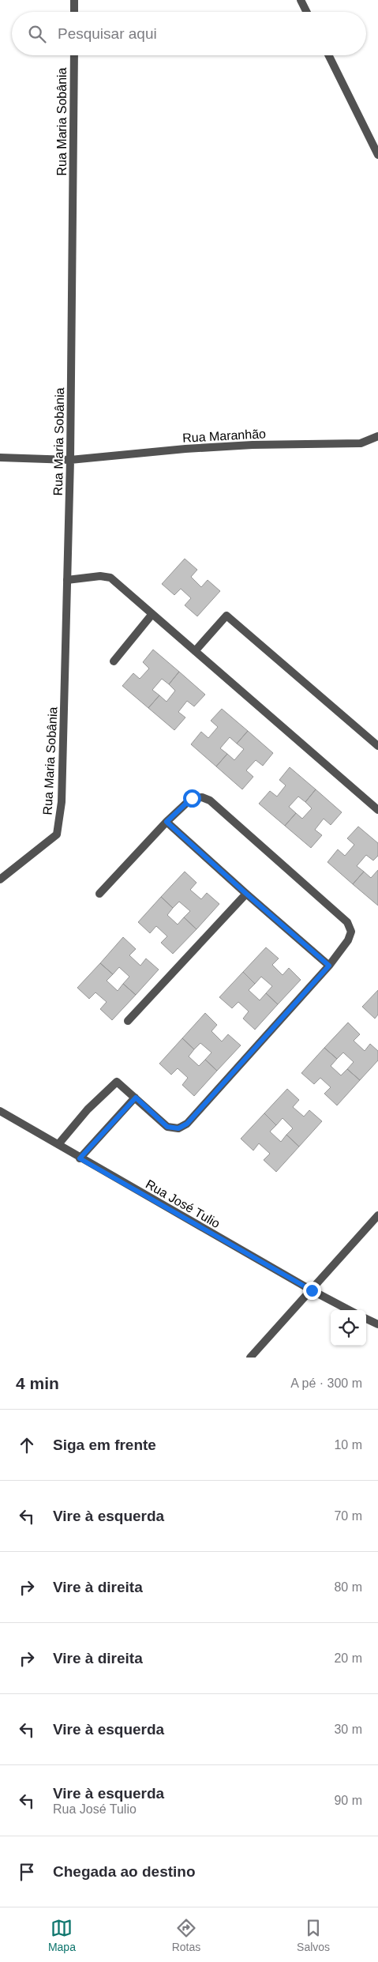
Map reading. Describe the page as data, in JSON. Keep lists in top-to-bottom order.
{
  "streets": {
    "street": ["Rua Maria Sobânia", "Rua Maranhão", "Rua José Tulio"]
  },
  "crossings": [
    ["Rua Maria Sobânia", "Rua Maranhão"]
  ],
  "page": {
    "search": "Pesquisar aqui",
    "heading": ["4 min", "A pé · 300 m"],
    "list": [
      ["Siga em frente", "10 m"],
      ["Vire à esquerda", "70 m"],
      ["Vire à direita", "80 m"],
      ["Vire à direita", "20 m"],
      ["Vire à esquerda", "30 m"],
      ["Vire à esquerda", "Rua José Tulio", "90 m"],
      "Chegada ao destino"
    ],
    "nav": ["Mapa", "Rotas", "Salvos"]
  }
}
